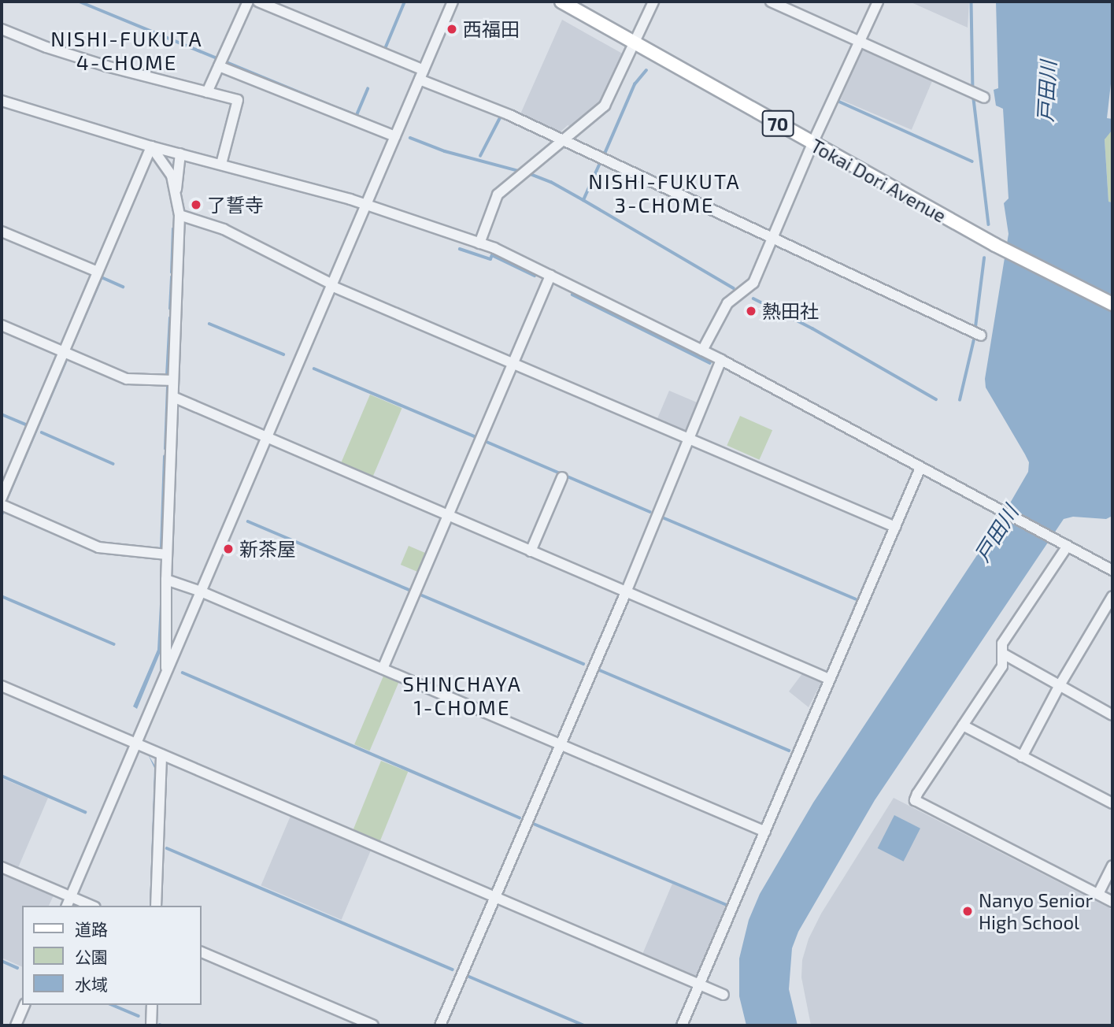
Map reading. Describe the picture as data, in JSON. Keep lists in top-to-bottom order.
{
  "streets": {
    "main road": ["70", "Tokai Dori Avenue"]
  },
  "districts": ["NISHI-FUKUTA 4-CHOME", "NISHI-FUKUTA 3-CHOME", "SHINCHAYA 1-CHOME"],
  "water": ["戸田川"],
  "places": [
    "西福田",
    "了誓寺",
    "熱田社",
    "新茶屋",
    "Nanyo Senior High School"
  ],
  "legend": ["道路", "公園", "水域"]
}
